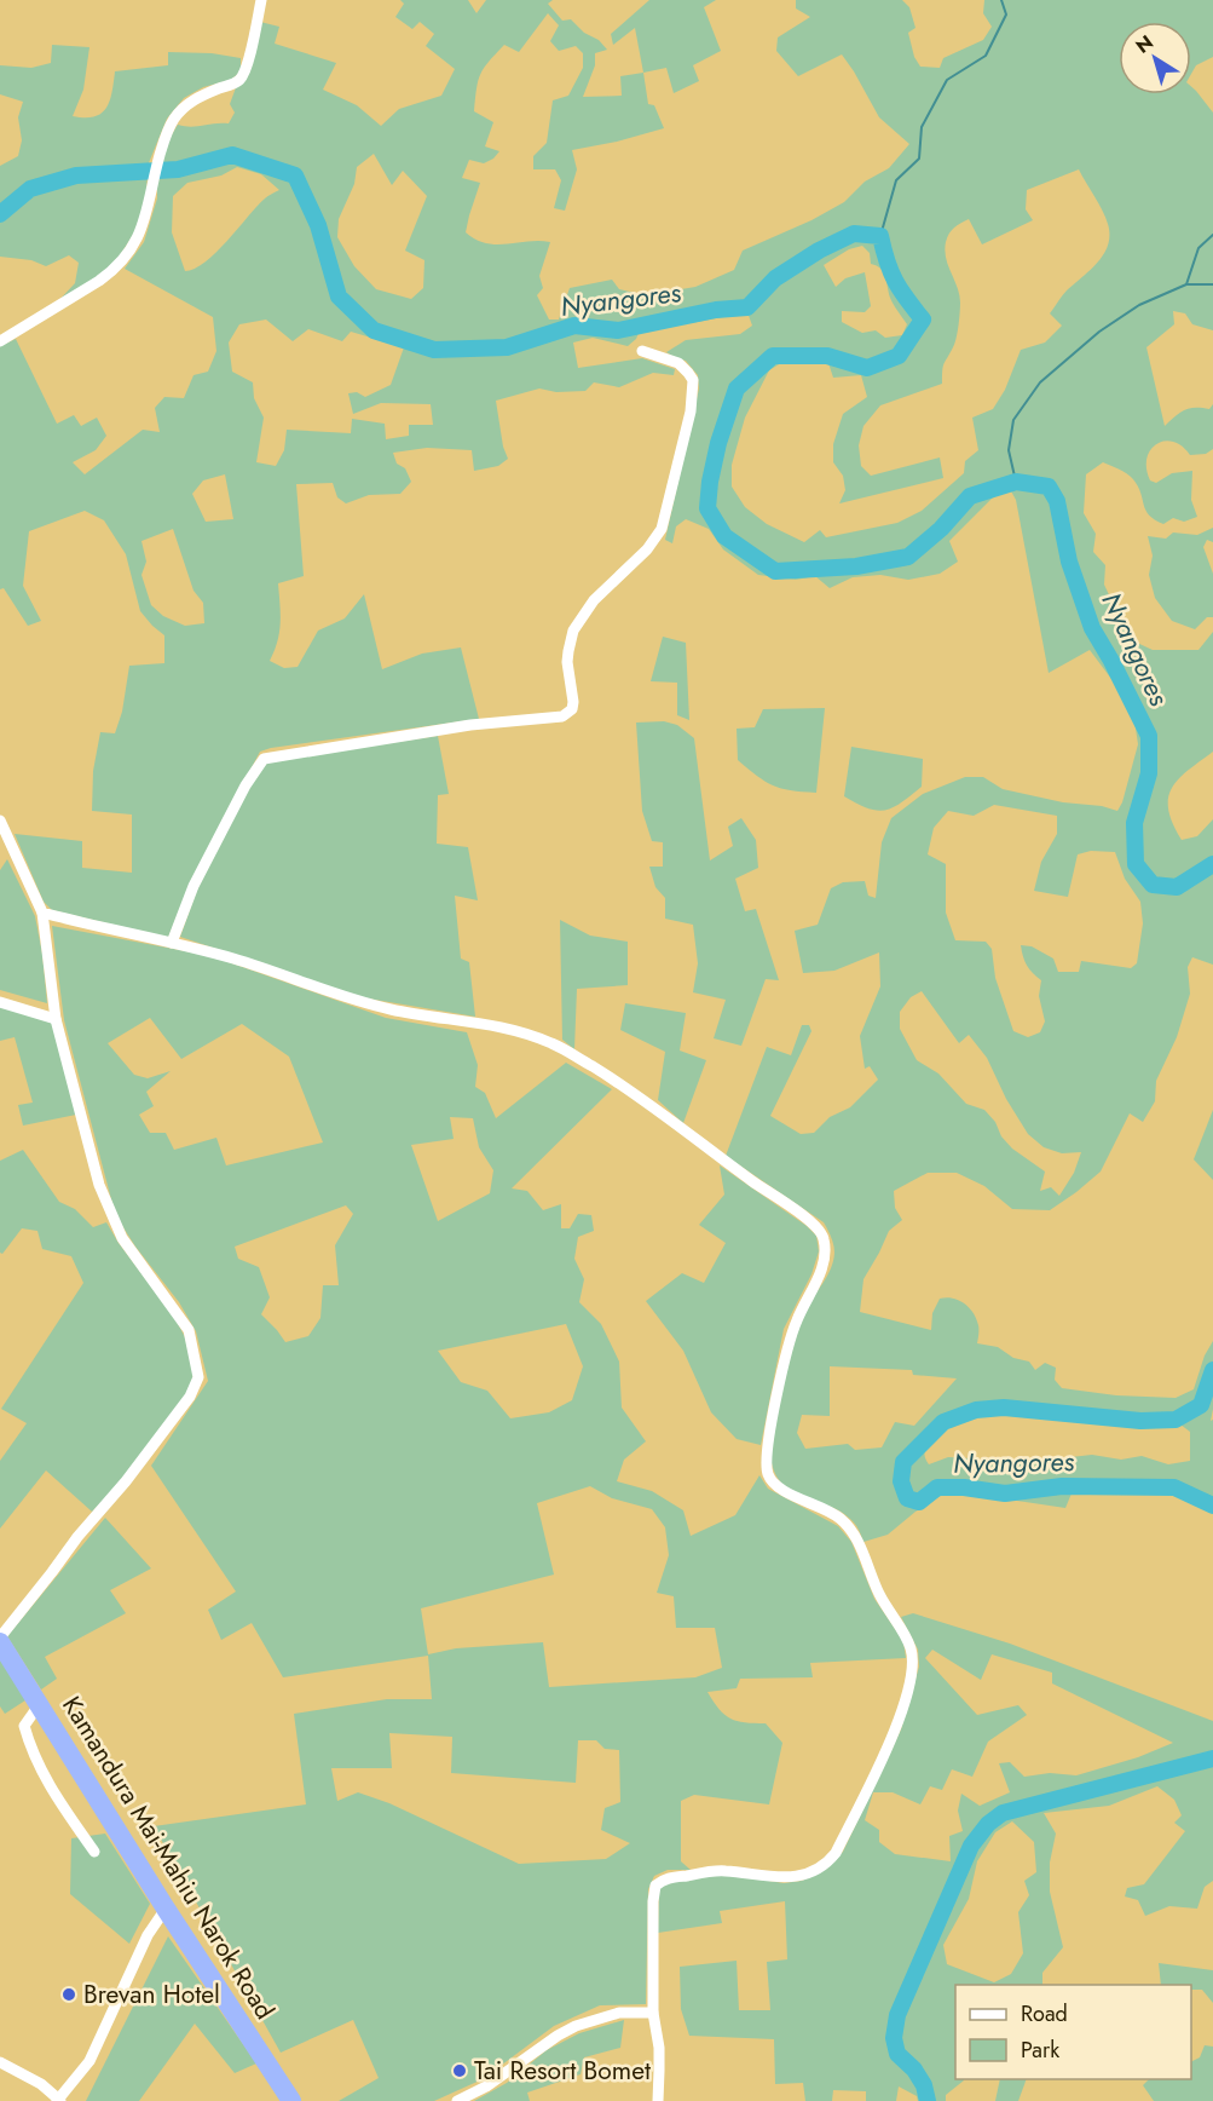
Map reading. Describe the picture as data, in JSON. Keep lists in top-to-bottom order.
{
  "streets": {
    "highway": ["Kamandura Mai-Mahiu Narok Road"]
  },
  "water": ["Nyangores"],
  "places": ["Brevan Hotel", "Tai Resort Bomet"],
  "legend": ["Road", "Park"],
  "north": "top left"
}
